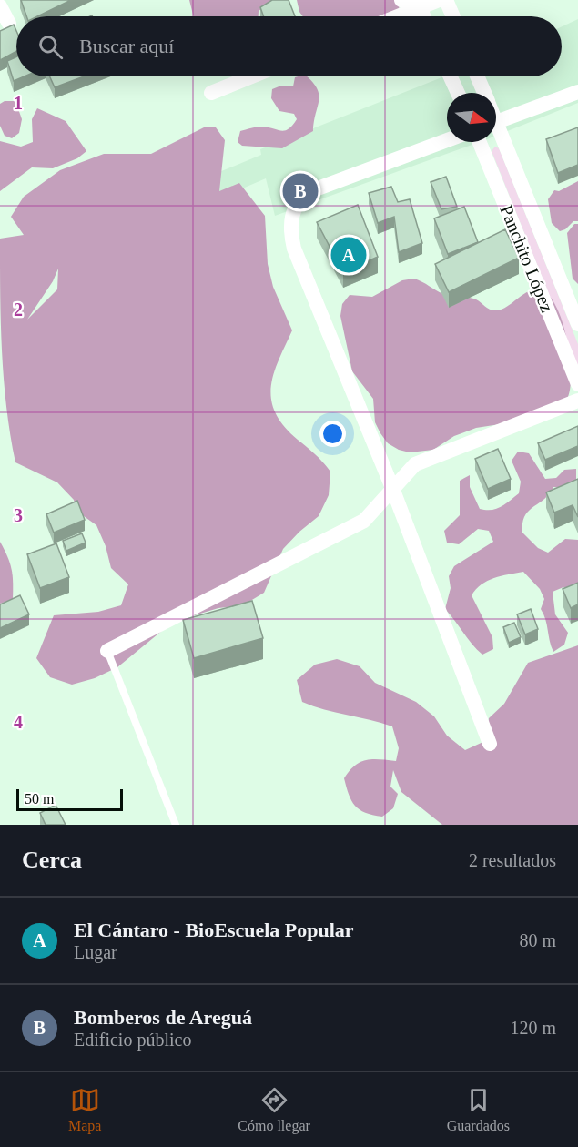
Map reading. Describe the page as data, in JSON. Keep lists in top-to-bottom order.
{
  "streets": {
    "street": ["Panchito López"]
  },
  "scale_bar": "50 m",
  "north": "right",
  "page": {
    "search": "Buscar aquí",
    "pins": ["B", "A"],
    "scale": "50 m",
    "heading": ["Cerca", "2 resultados"],
    "list": [
      {
        "mark": "A",
        "name": "El Cántaro - BioEscuela Popular",
        "note": "Lugar",
        "value": "80 m"
      },
      {
        "mark": "B",
        "name": "Bomberos de Areguá",
        "note": "Edificio público",
        "value": "120 m"
      }
    ],
    "nav": ["Mapa", "Cómo llegar", "Guardados"]
  },
  "grid": {
    "rows": [
      "1",
      "2",
      "3",
      "4"
    ]
  }
}
